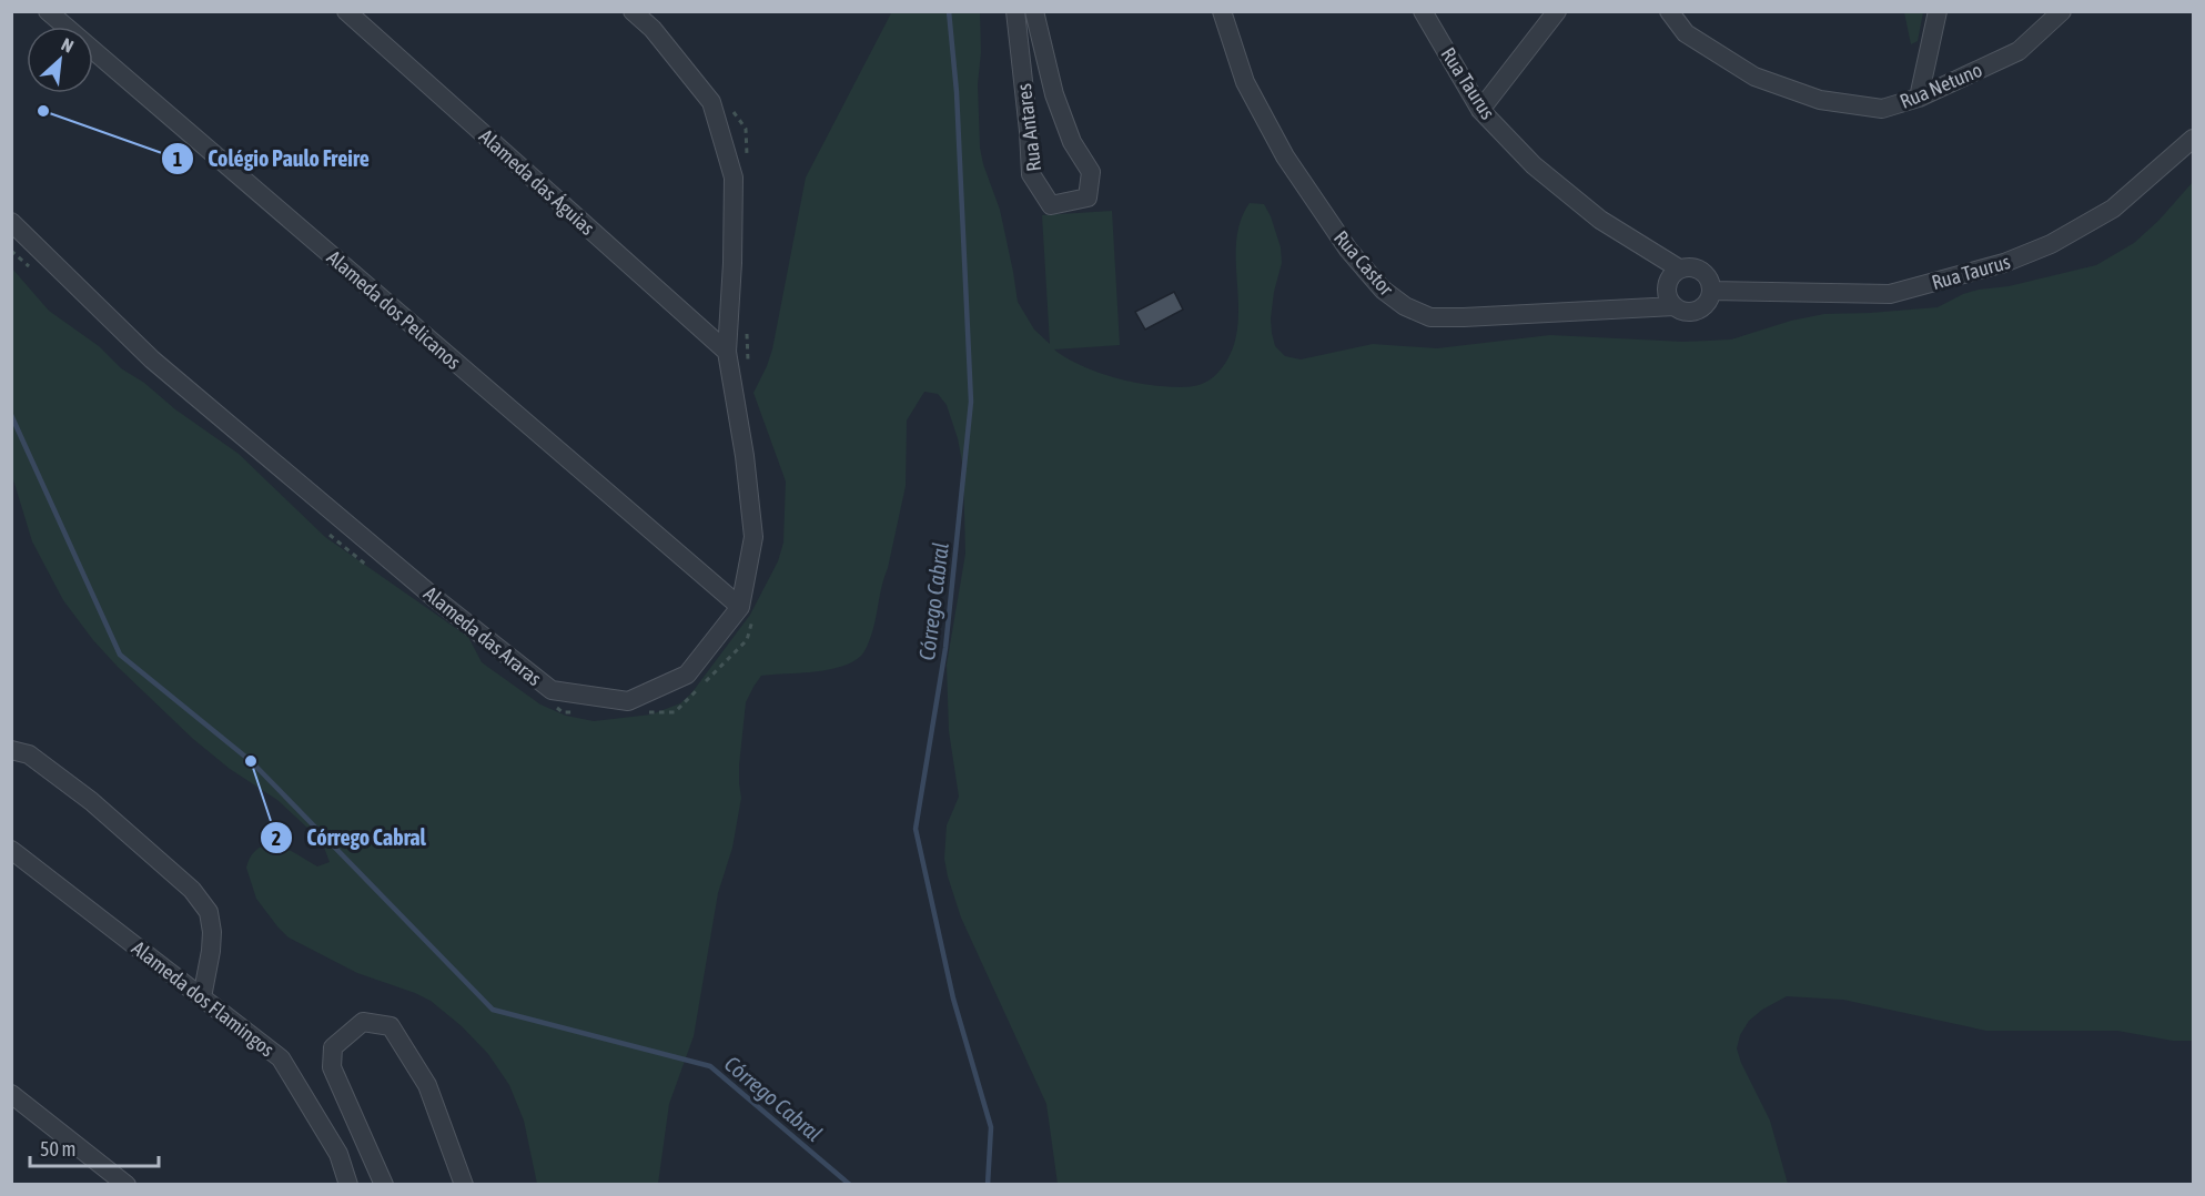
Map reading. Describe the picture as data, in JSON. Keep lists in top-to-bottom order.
{
  "streets": {
    "street": [
      "Rua Taurus",
      "Rua Netuno",
      "Rua Antares",
      "Alameda das Águias",
      "Rua Castor",
      "Alameda dos Pelicanos",
      "Alameda das Araras",
      "Alameda dos Flamingos"
    ]
  },
  "crossings": [
    ["Rua Taurus", "Rua Castor"],
    ["Alameda das Águias", "Alameda das Araras"],
    ["Alameda dos Pelicanos", "Alameda das Araras"]
  ],
  "water": ["Córrego Cabral"],
  "places": ["Colégio Paulo Freire", "Córrego Cabral"],
  "scale_bar": "50 m",
  "north": "top right"
}
